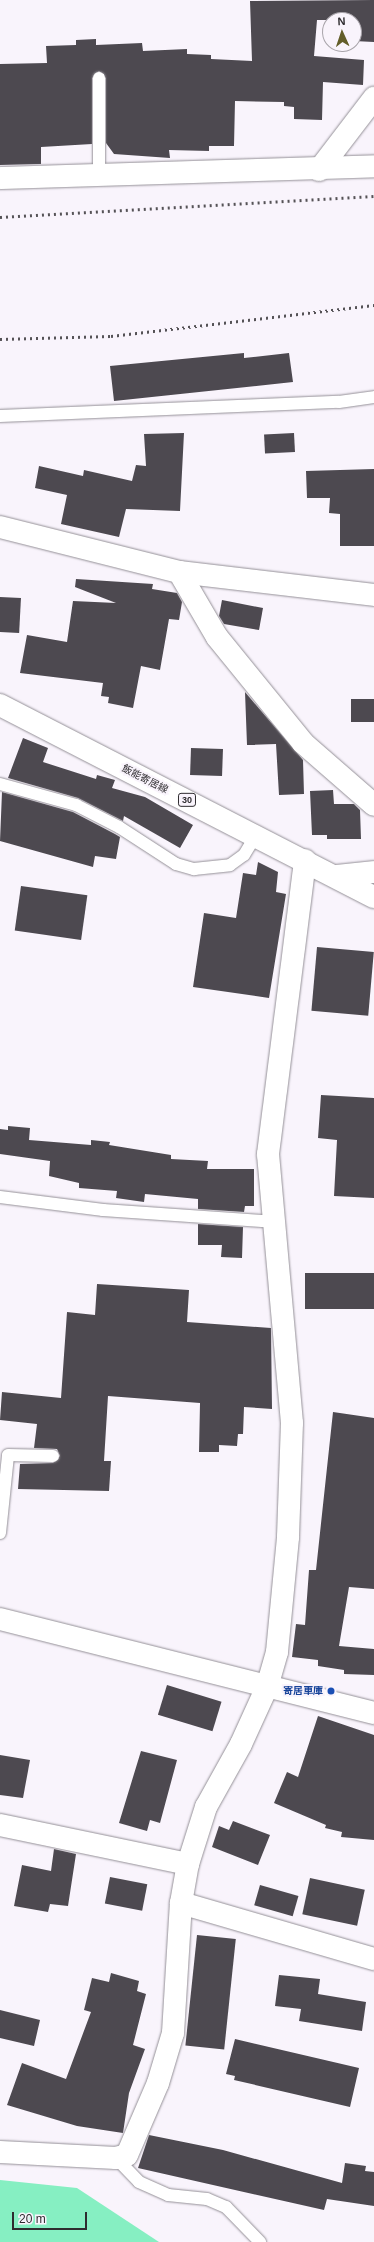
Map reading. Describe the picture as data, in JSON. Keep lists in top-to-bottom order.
{
  "streets": {
    "street": ["飯能寄居線", "30"]
  },
  "places": ["寄居車庫"],
  "scale_bar": "20 m",
  "north": "top"
}
